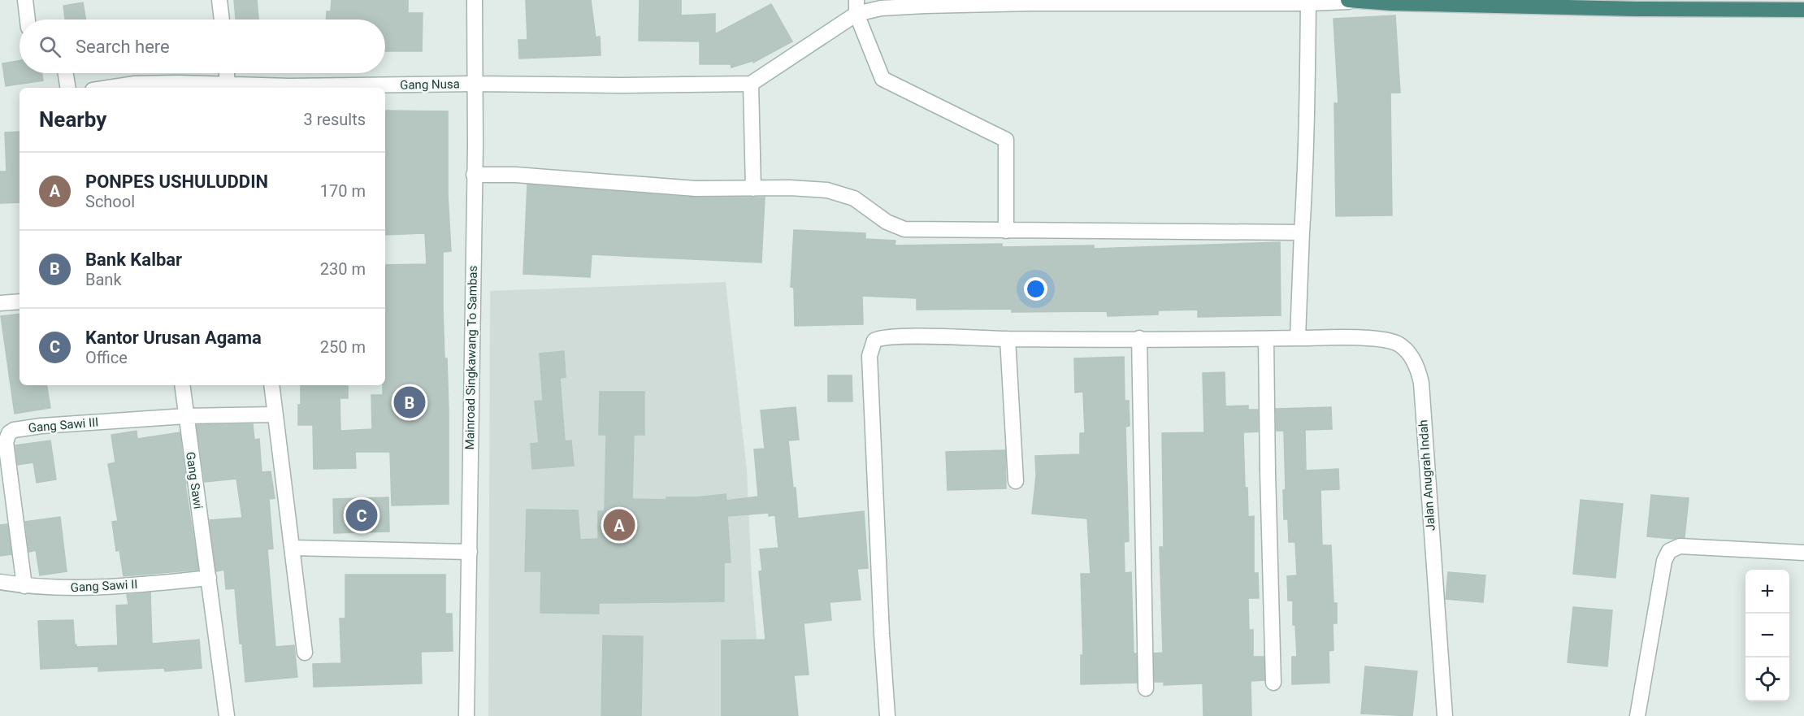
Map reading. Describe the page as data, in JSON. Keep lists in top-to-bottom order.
{
  "streets": {
    "street": [
      "Gang Nusa",
      "Mainroad Singkawang To Sambas",
      "Gang Sawi III",
      "Jalan Anugrah Indah",
      "Gang Sawi",
      "Gang Sawi II"
    ]
  },
  "crossings": [
    ["Gang Nusa", "Mainroad Singkawang To Sambas"],
    ["Gang Sawi III", "Gang Sawi"],
    ["Gang Sawi III", "Gang Sawi II"],
    ["Gang Sawi", "Gang Sawi II"]
  ],
  "page": {
    "search": "Search here",
    "heading": ["Nearby", "3 results"],
    "list": [
      {
        "mark": "A",
        "name": "PONPES USHULUDDIN",
        "note": "School",
        "value": "170 m"
      },
      {
        "mark": "B",
        "name": "Bank Kalbar",
        "note": "Bank",
        "value": "230 m"
      },
      {
        "mark": "C",
        "name": "Kantor Urusan Agama",
        "note": "Office",
        "value": "250 m"
      }
    ],
    "pins": ["B", "C", "A"],
    "map_buttons": ["+", "−"]
  }
}
